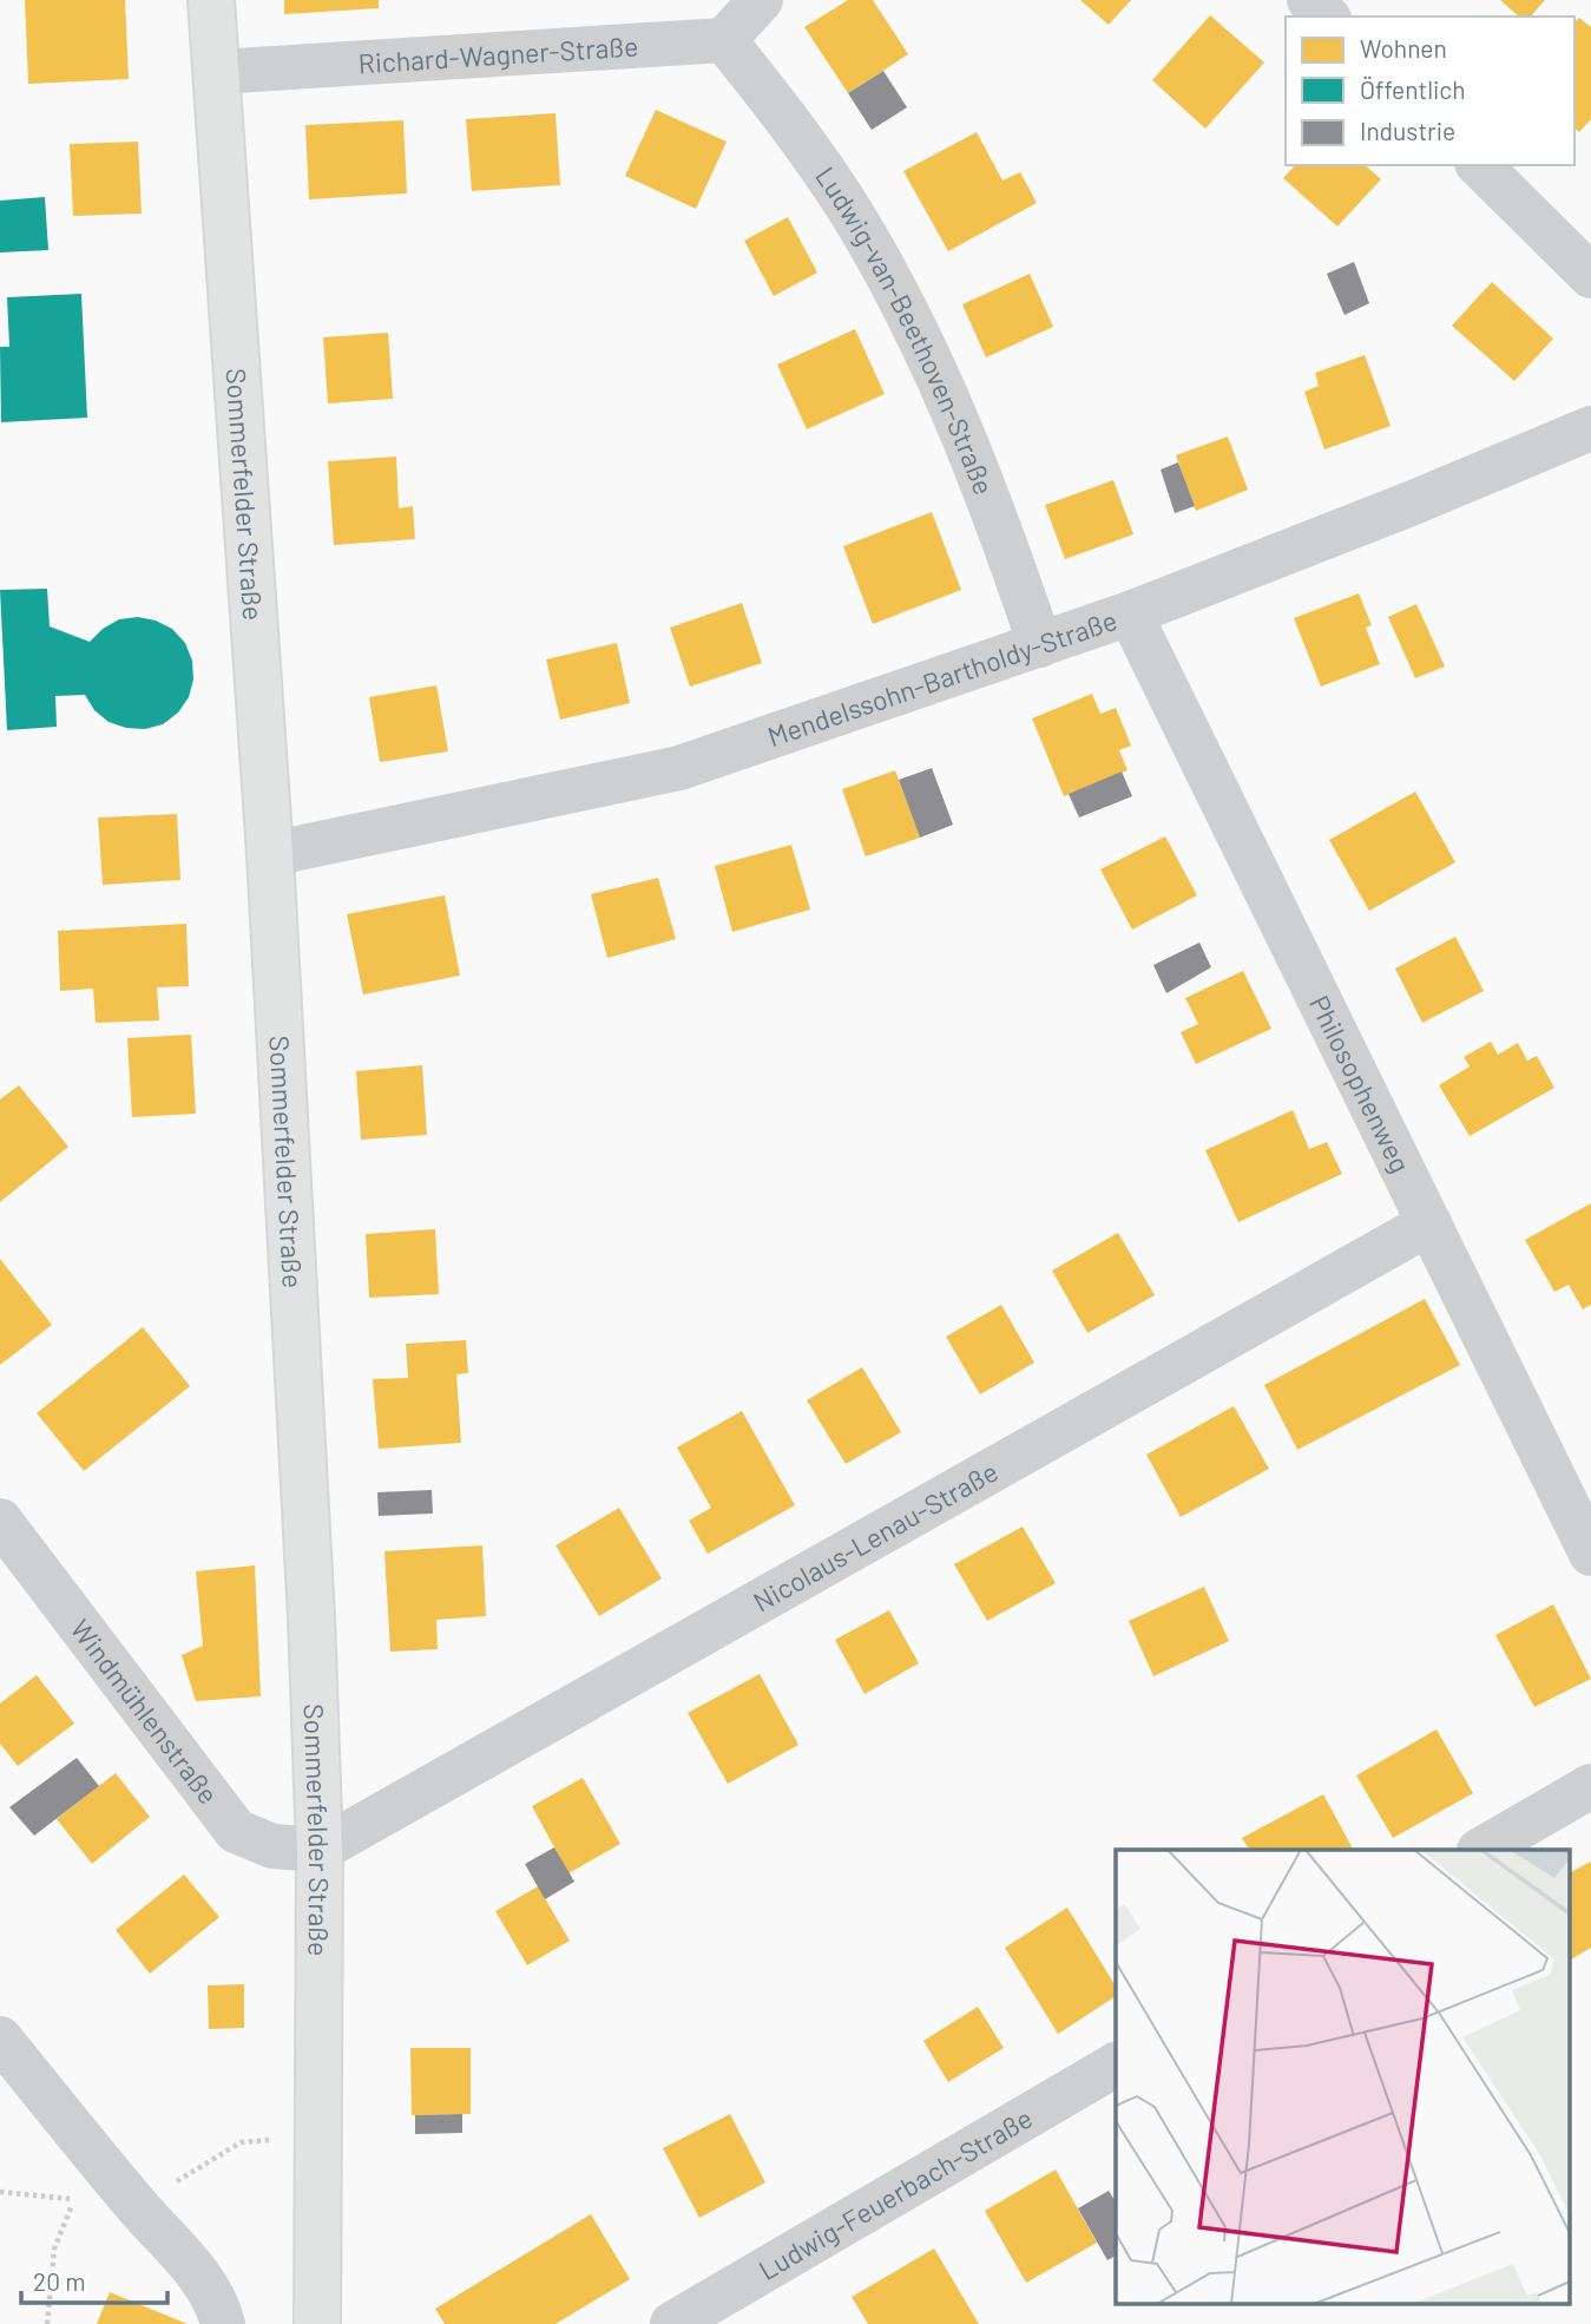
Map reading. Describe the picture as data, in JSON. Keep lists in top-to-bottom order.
{
  "streets": {
    "main road": ["Sommerfelder Straße"],
    "street": [
      "Richard-Wagner-Straße",
      "Ludwig-van-Beethoven-Straße",
      "Mendelssohn-Bartholdy-Straße",
      "Philosophenweg",
      "Nicolaus-Lenau-Straße",
      "Windmühlenstraße",
      "Ludwig-Feuerbach-Straße"
    ]
  },
  "crossings": [
    ["Richard-Wagner-Straße", "Ludwig-van-Beethoven-Straße"],
    ["Richard-Wagner-Straße", "Sommerfelder Straße"],
    ["Ludwig-van-Beethoven-Straße", "Mendelssohn-Bartholdy-Straße"],
    ["Sommerfelder Straße", "Mendelssohn-Bartholdy-Straße"],
    ["Sommerfelder Straße", "Nicolaus-Lenau-Straße"],
    ["Sommerfelder Straße", "Windmühlenstraße"],
    ["Mendelssohn-Bartholdy-Straße", "Philosophenweg"],
    ["Philosophenweg", "Nicolaus-Lenau-Straße"],
    ["Nicolaus-Lenau-Straße", "Windmühlenstraße"]
  ],
  "legend": ["Wohnen", "Öffentlich", "Industrie"],
  "scale_bar": "20 m"
}
